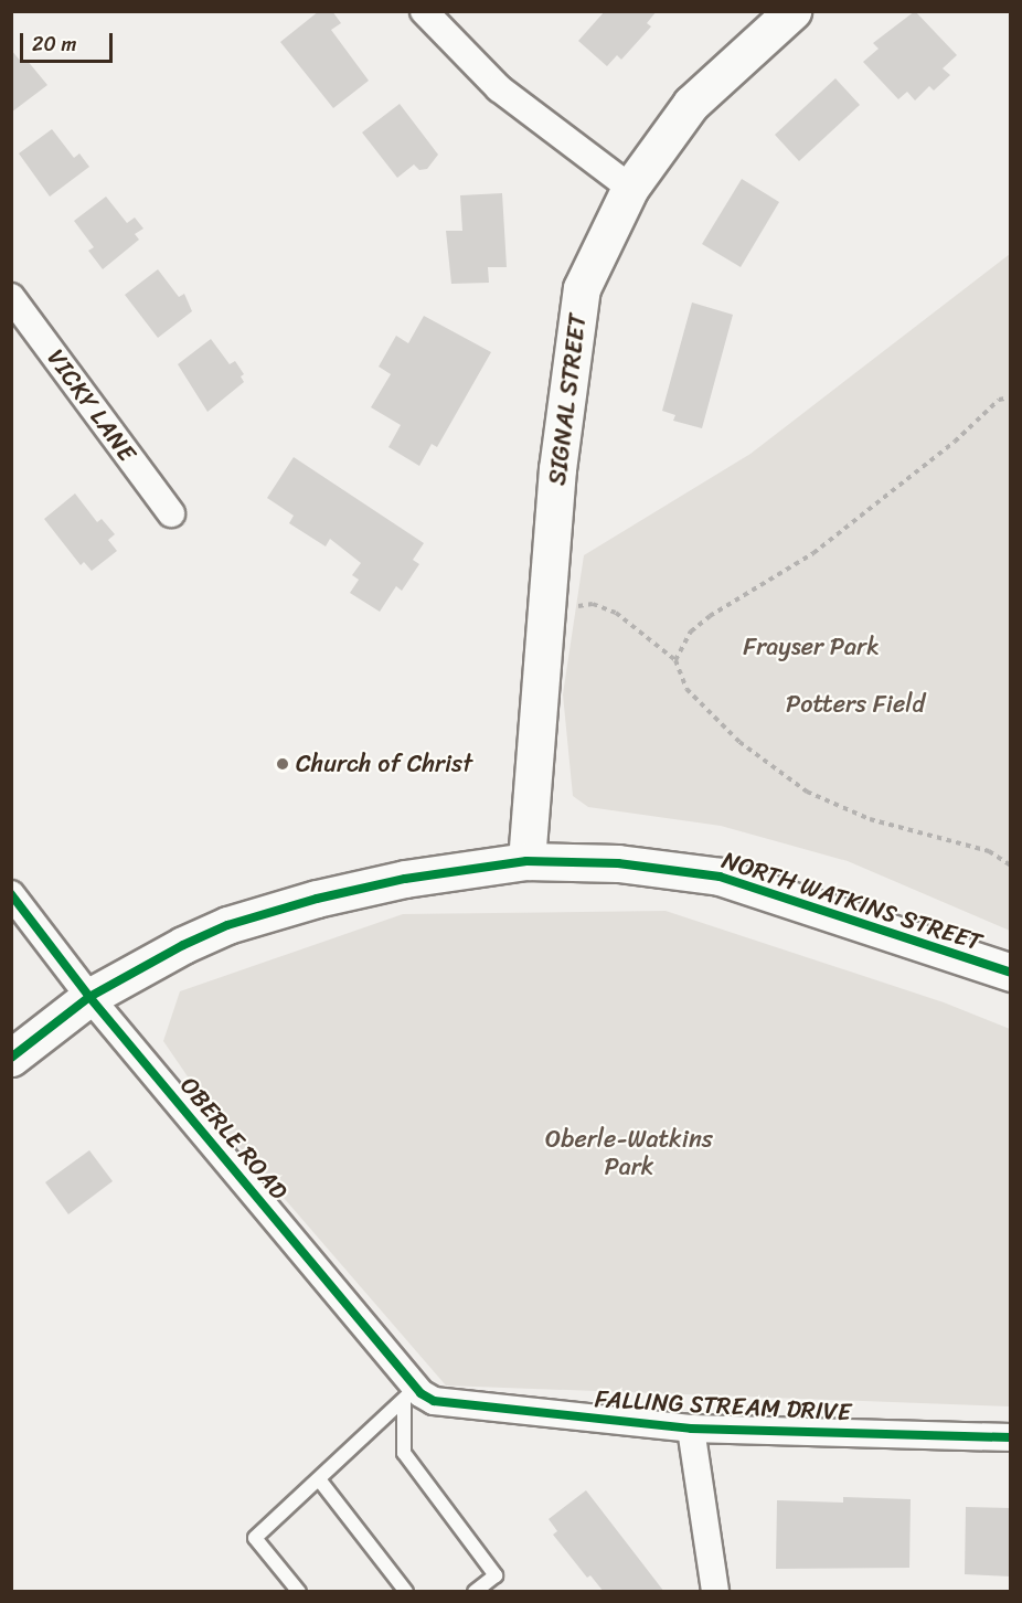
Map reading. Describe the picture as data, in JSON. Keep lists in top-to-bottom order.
{
  "streets": {
    "main road": ["SIGNAL STREET", "NORTH WATKINS STREET"],
    "street": ["VICKY LANE", "OBERLE ROAD", "FALLING STREAM DRIVE"]
  },
  "crossings": [
    ["SIGNAL STREET", "NORTH WATKINS STREET"],
    ["NORTH WATKINS STREET", "OBERLE ROAD"],
    ["OBERLE ROAD", "FALLING STREAM DRIVE"]
  ],
  "parks": ["Frayser Park", "Potters Field", "Oberle-Watkins Park"],
  "places": ["Church of Christ"],
  "scale_bar": "20 m"
}
